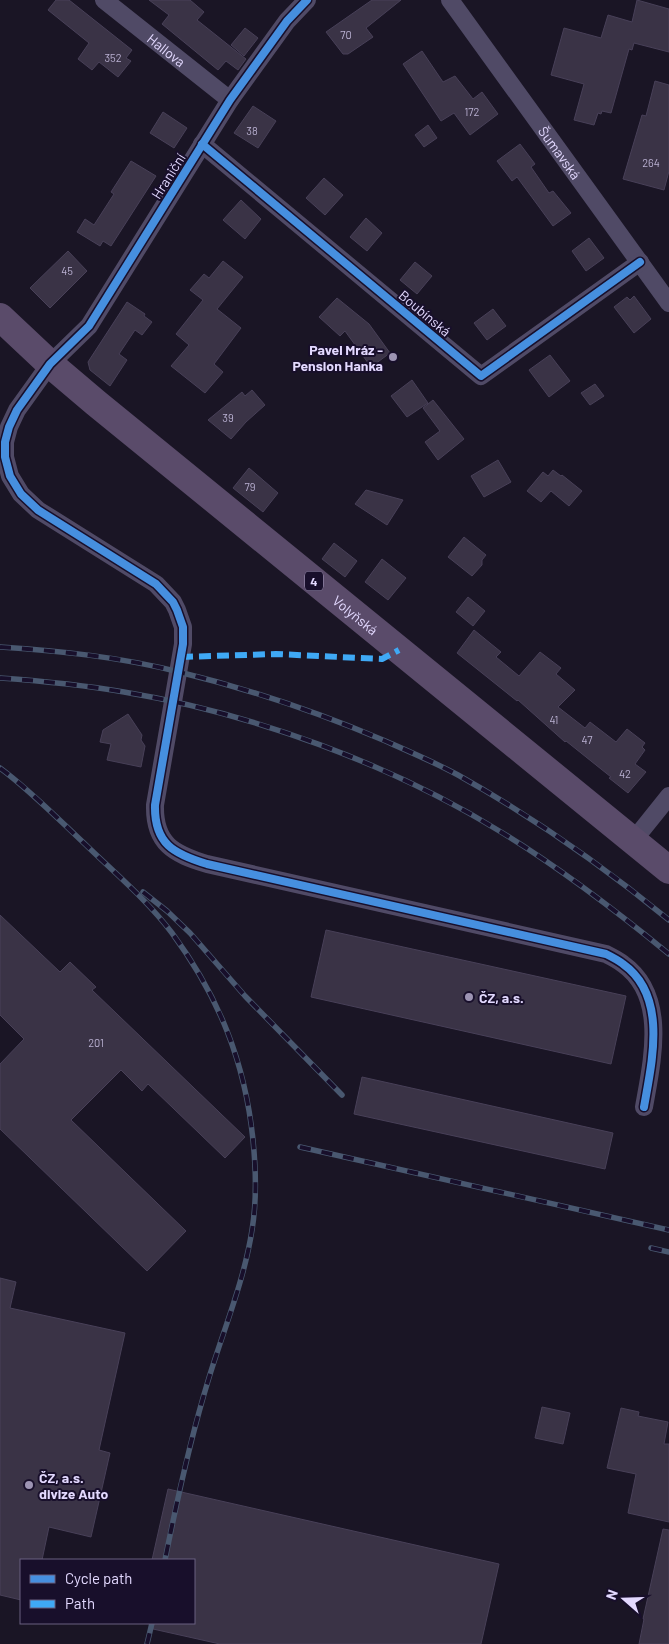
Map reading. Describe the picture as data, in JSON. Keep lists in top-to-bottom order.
{
  "streets": {
    "main road": ["4", "Volyňská"],
    "street": [
      "Hallova",
      "Šumavská",
      "Hraniční",
      "Boubínská"
    ]
  },
  "crossings": [
    ["Hallova", "Hraniční"],
    ["Šumavská", "Boubínská"],
    ["Hraniční", "Boubínská"],
    ["Hraniční", "Volyňská"]
  ],
  "places": ["Pavel Mráz - Pension Hanka", "ČZ, a.s.", "ČZ, a.s. divize Auto"],
  "house_numbers": [
    "70",
    "352",
    "172",
    "38",
    "264",
    "45",
    "39",
    "79",
    "41",
    "47",
    "42",
    "201"
  ],
  "legend": ["Cycle path", "Path"],
  "north": "left"
}
